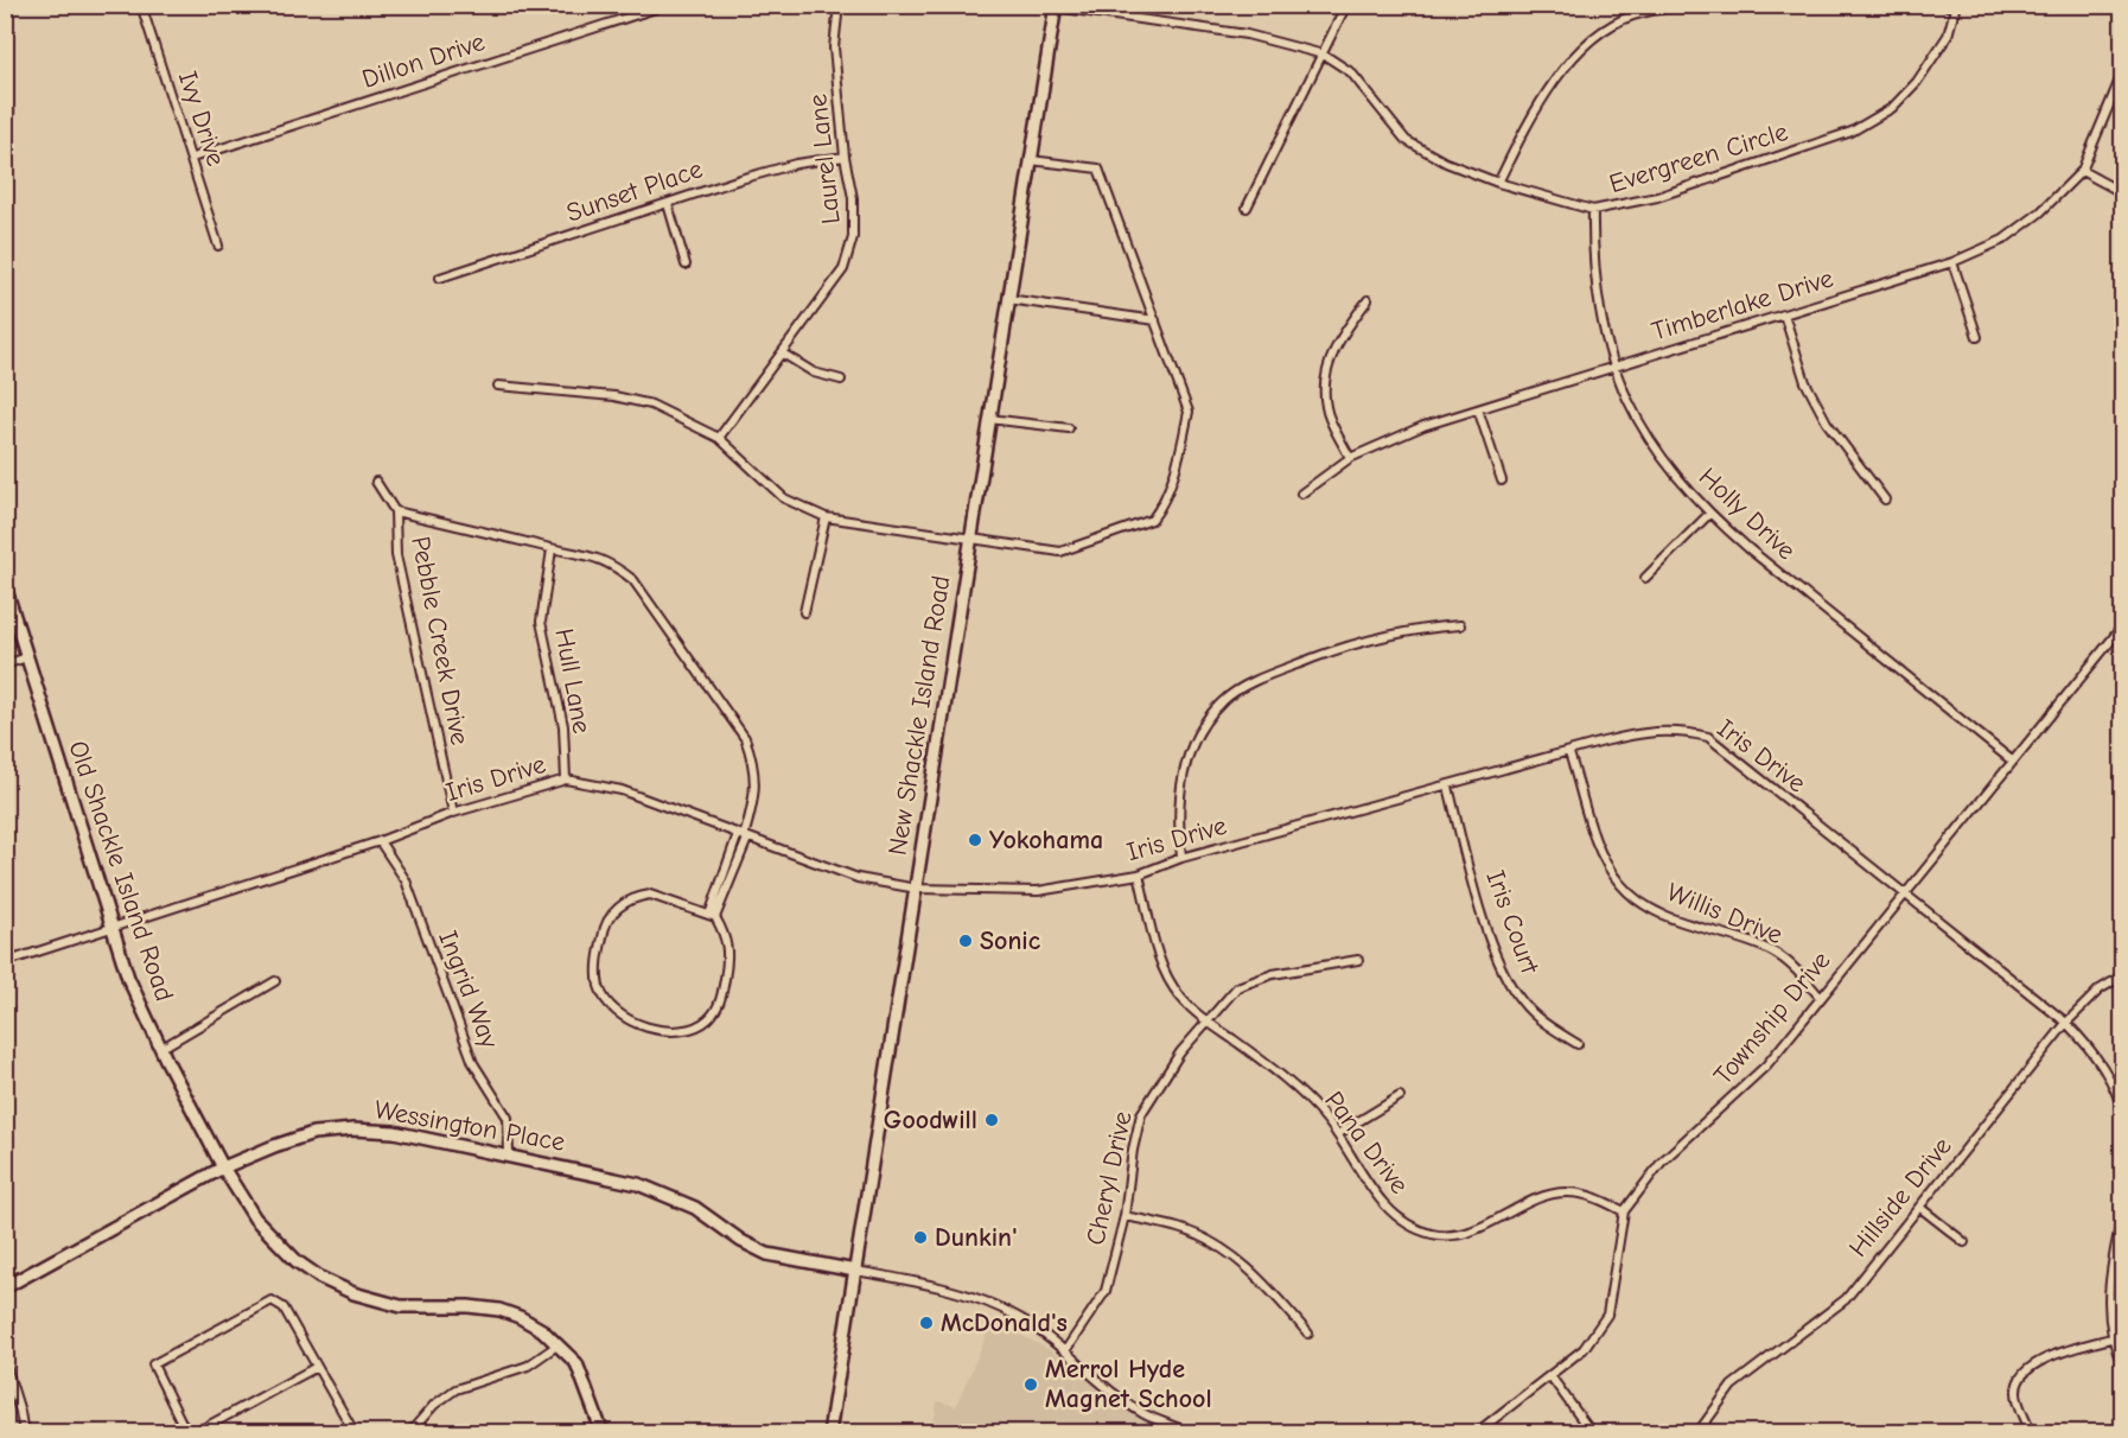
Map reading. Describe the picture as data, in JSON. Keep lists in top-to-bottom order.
{
  "streets": {
    "street": [
      "Dillon Drive",
      "Ivy Drive",
      "Evergreen Circle",
      "Laurel Lane",
      "Sunset Place",
      "Timberlake Drive",
      "Holly Drive",
      "Pebble Creek Drive",
      "Hull Lane",
      "New Shackle Island Road",
      "Iris Drive",
      "Old Shackle Island Road",
      "Willis Drive",
      "Iris Court",
      "Ingrid Way",
      "Township Drive",
      "Wessington Place",
      "Pana Drive",
      "Cheryl Drive",
      "Hillside Drive"
    ]
  },
  "crossings": [
    ["Dillon Drive", "Ivy Drive"],
    ["Evergreen Circle", "Holly Drive"],
    ["Evergreen Circle", "New Shackle Island Road"],
    ["Laurel Lane", "Sunset Place"],
    ["Timberlake Drive", "Holly Drive"],
    ["Holly Drive", "Township Drive"],
    ["Pebble Creek Drive", "Iris Drive"],
    ["Hull Lane", "Iris Drive"],
    ["New Shackle Island Road", "Iris Drive"],
    ["New Shackle Island Road", "Wessington Place"],
    ["Iris Drive", "Old Shackle Island Road"],
    ["Iris Drive", "Willis Drive"],
    ["Iris Drive", "Iris Court"],
    ["Iris Drive", "Ingrid Way"],
    ["Iris Drive", "Township Drive"],
    ["Iris Drive", "Pana Drive"],
    ["Iris Drive", "Hillside Drive"],
    ["Old Shackle Island Road", "Wessington Place"],
    ["Willis Drive", "Township Drive"],
    ["Ingrid Way", "Wessington Place"],
    ["Township Drive", "Pana Drive"],
    ["Pana Drive", "Cheryl Drive"]
  ],
  "places": [
    "Yokohama",
    "Sonic",
    "Goodwill",
    "Dunkin'",
    "McDonald's",
    "Merrol Hyde Magnet School"
  ]
}
